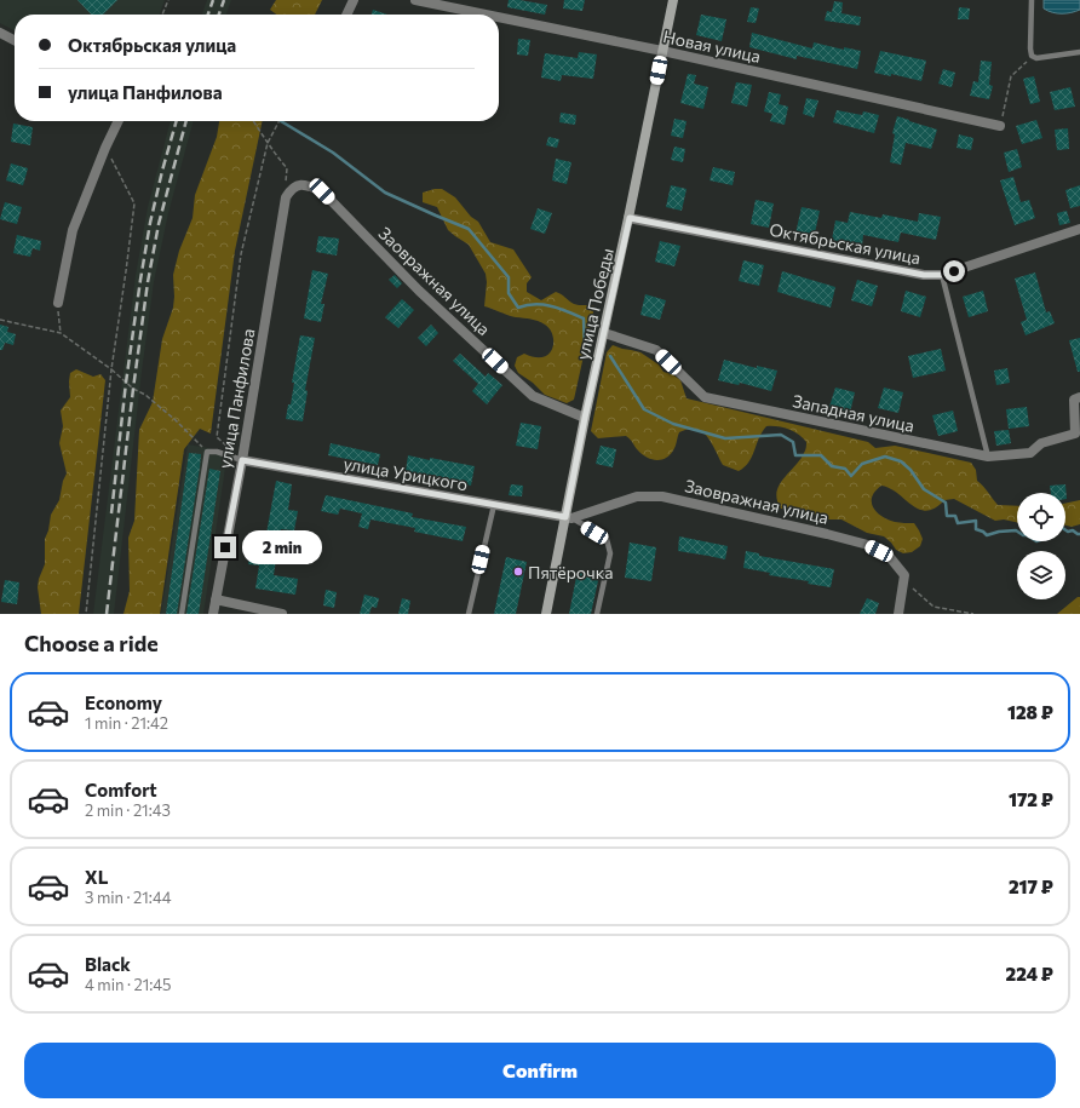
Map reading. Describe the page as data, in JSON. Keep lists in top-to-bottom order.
{
  "streets": {
    "street": [
      "Новая улица",
      "Октябрьская улица",
      "Заовражная улица",
      "улица Победы",
      "улица Панфилова",
      "Западная улица",
      "улица Урицкого"
    ]
  },
  "crossings": [
    ["Новая улица", "улица Победы"],
    ["Октябрьская улица", "улица Победы"],
    ["Заовражная улица", "улица Победы"],
    ["Заовражная улица", "улица Панфилова"],
    ["Заовражная улица", "улица Урицкого"],
    ["улица Победы", "Западная улица"],
    ["улица Победы", "улица Урицкого"],
    ["улица Панфилова", "улица Урицкого"]
  ],
  "places": ["Пятёрочка"],
  "page": {
    "banner": ["Октябрьская улица", "улица Панфилова"],
    "bubble": "2 min",
    "heading": "Choose a ride",
    "list": [
      {
        "name": "Economy",
        "note": "1 min · 21:42",
        "value": "128 ₽"
      },
      {
        "name": "Comfort",
        "note": "2 min · 21:43",
        "value": "172 ₽"
      },
      {
        "name": "XL",
        "note": "3 min · 21:44",
        "value": "217 ₽"
      },
      {
        "name": "Black",
        "note": "4 min · 21:45",
        "value": "224 ₽"
      }
    ],
    "buttons": "Confirm"
  }
}
